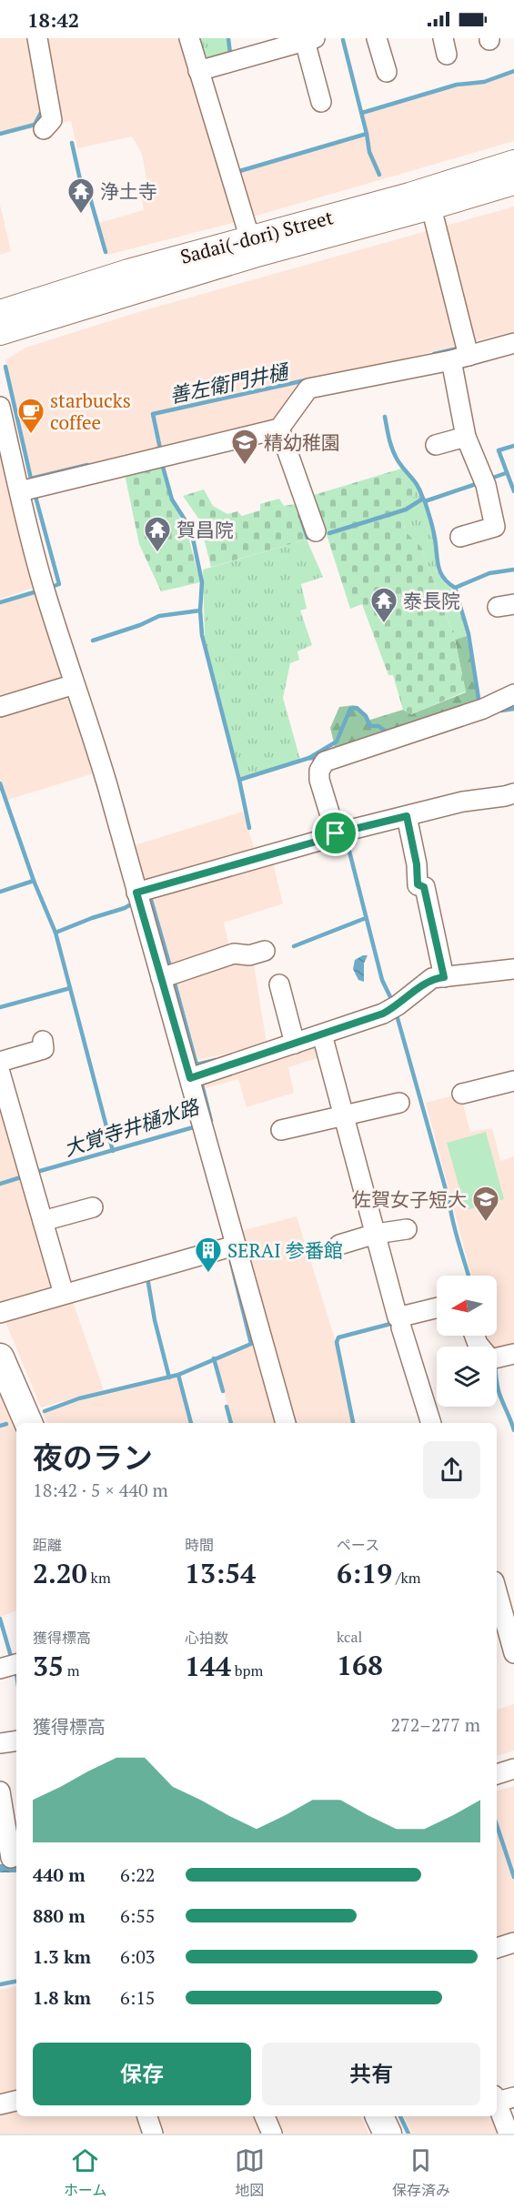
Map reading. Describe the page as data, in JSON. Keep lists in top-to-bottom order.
{
  "streets": {
    "main road": ["Sadai(-dori) Street"]
  },
  "water": ["善左衛門井樋", "大覚寺井樋水路"],
  "places": {
    "temple": ["浄土寺", "賀昌院", "泰長院"],
    "cafe": ["starbucks coffee"],
    "school or university": ["精幼稚園", "佐賀女子短大"],
    "building": ["SERAI 参番館"]
  },
  "north": "left",
  "page": {
    "status": "18:42",
    "heading": ["夜のラン", "18:42 · 5 × 440 m"],
    "stats": [
      ["距離", "2.20 km"],
      ["時間", "13:54"],
      ["ペース", "6:19 /km"],
      ["獲得標高", "35 m"],
      ["心拍数", "144 bpm"],
      ["kcal", "168"]
    ],
    "chart": ["獲得標高", "272–277 m"],
    "list": [
      {
        "name": "440 m",
        "note": "6:22"
      },
      {
        "name": "880 m",
        "note": "6:55"
      },
      {
        "name": "1.3 km",
        "note": "6:03"
      },
      {
        "name": "1.8 km",
        "note": "6:15"
      }
    ],
    "buttons": ["保存", "共有"],
    "tabs": ["ホーム", "地図", "保存済み"]
  }
}
